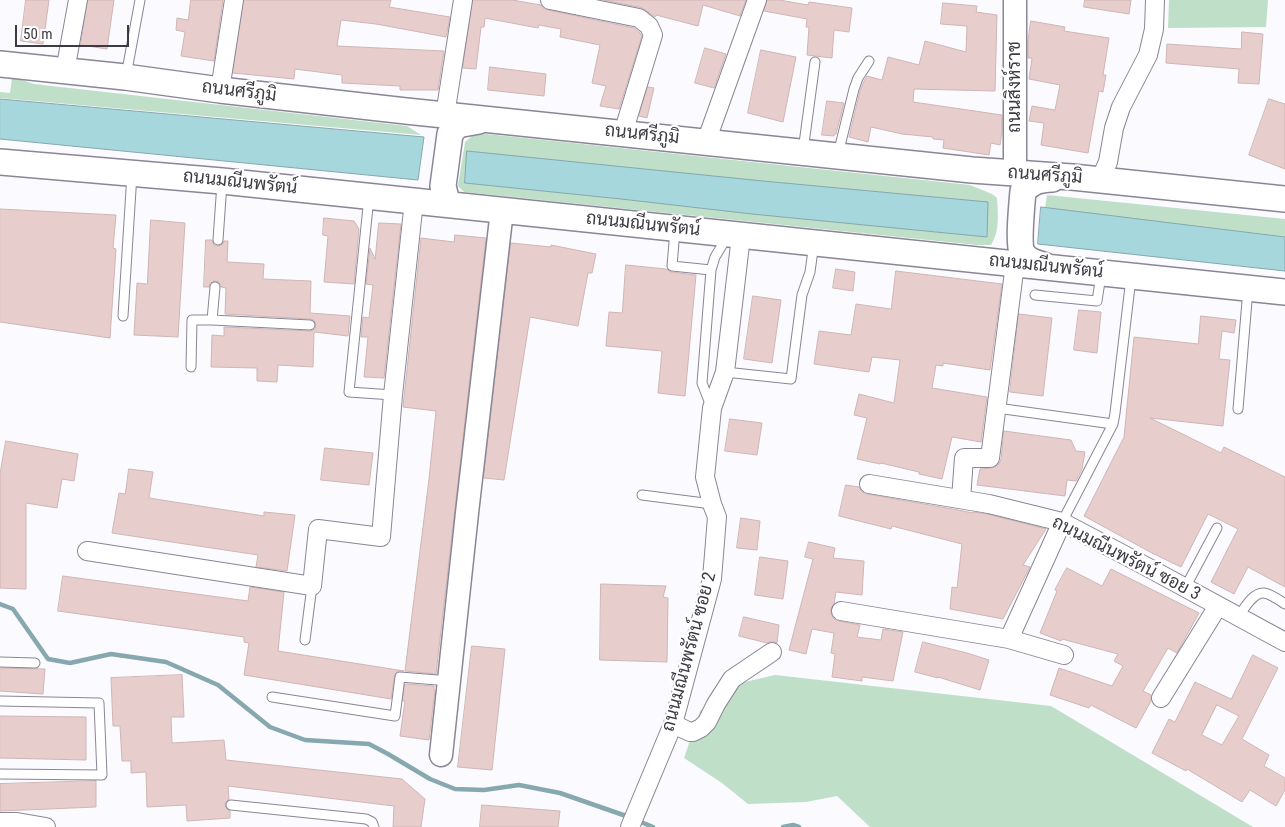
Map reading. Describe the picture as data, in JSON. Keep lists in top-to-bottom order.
{
  "streets": {
    "main road": ["ถนนศรีภูมิ", "ถนนมณีนพรัตน์"],
    "street": ["ถนนสิงห์ราช", "ถนนมณีนพรัตน์ ซอย 3", "ถนนมณีนพรัตน์ ซอย 2"]
  },
  "crossings": [
    ["ถนนสิงห์ราช", "ถนนศรีภูมิ"],
    ["ถนนมณีนพรัตน์", "ถนนมณีนพรัตน์ ซอย 2"]
  ],
  "scale_bar": "50 m"
}
